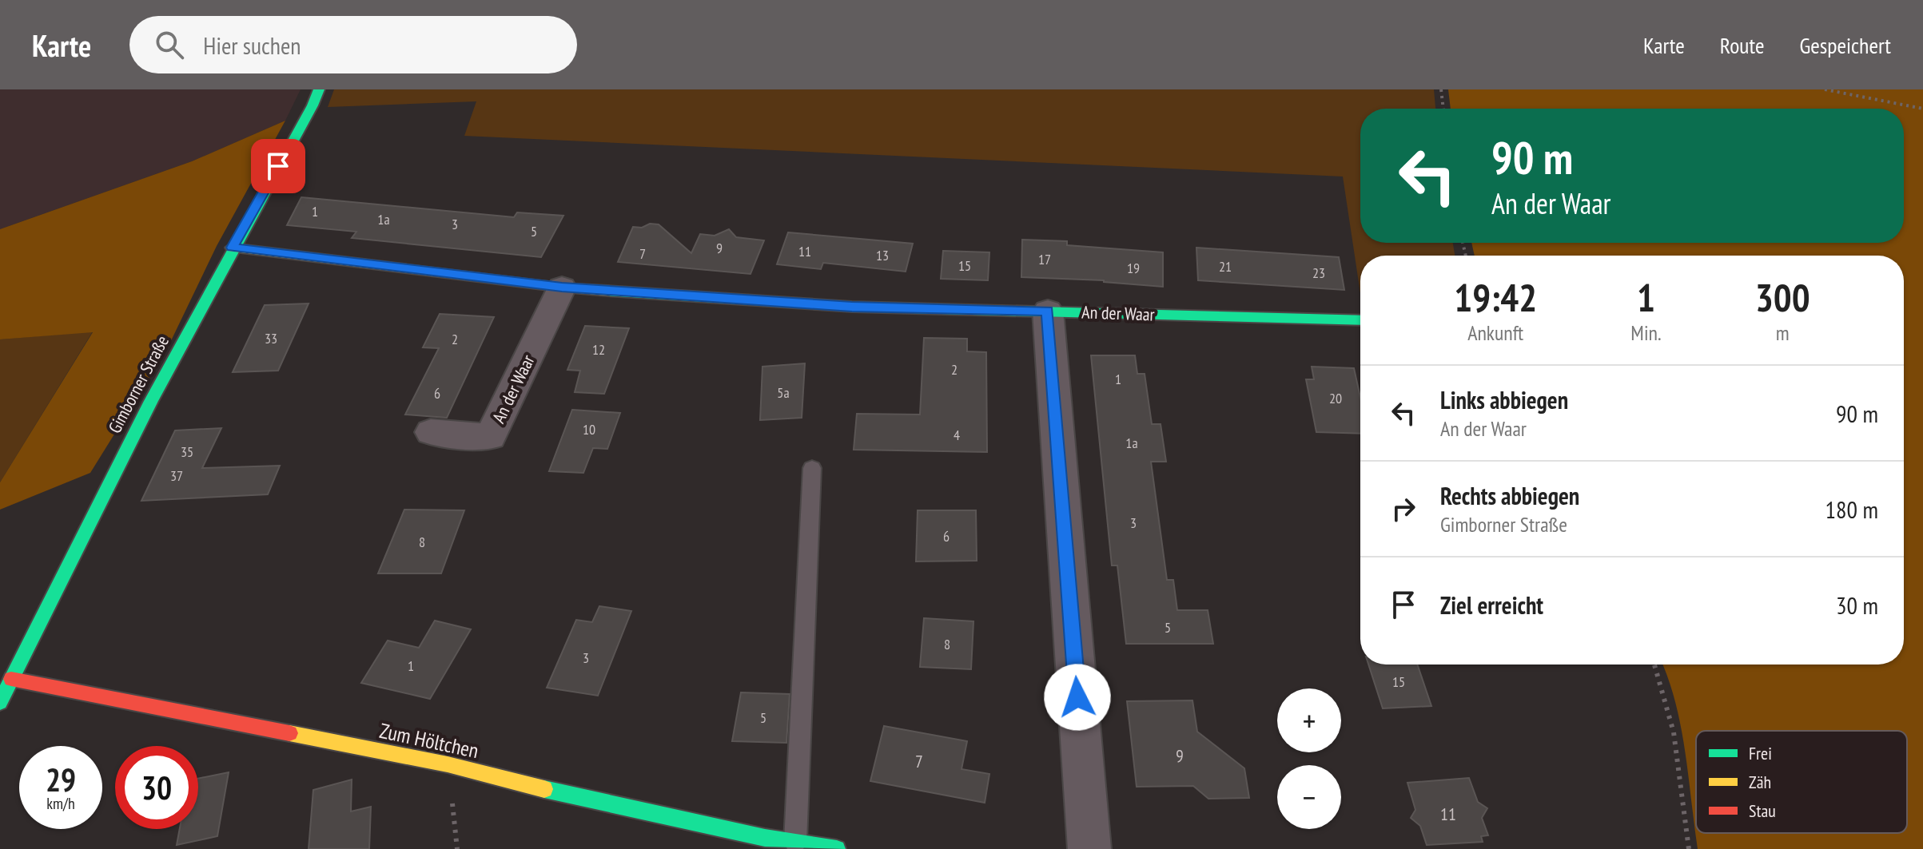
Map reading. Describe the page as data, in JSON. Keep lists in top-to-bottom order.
{
  "streets": {
    "street": ["An der Waar", "Gimborner Straße", "Zum Höltchen"]
  },
  "crossings": [
    ["An der Waar", "Gimborner Straße"],
    ["Gimborner Straße", "Zum Höltchen"]
  ],
  "house_numbers": [
    "1",
    "1a",
    "3",
    "5",
    "9",
    "11",
    "7",
    "13",
    "17",
    "15",
    "21",
    "19",
    "23",
    "33",
    "2",
    "12",
    "2",
    "1",
    "5a",
    "6",
    "20",
    "10",
    "4",
    "1a",
    "35",
    "37",
    "3",
    "6",
    "8",
    "5",
    "8",
    "3",
    "1",
    "15",
    "5",
    "9",
    "7",
    "11"
  ],
  "legend": ["Frei", "Zäh", "Stau"],
  "page": {
    "header": "Karte",
    "search": "Hier suchen",
    "nav": ["Karte", "Route", "Gespeichert"],
    "turn": ["90 m", "An der Waar"],
    "eta": [
      "19:42",
      "Ankunft",
      "1",
      "Min.",
      "300",
      "m"
    ],
    "list": [
      {
        "name": "Links abbiegen",
        "note": "An der Waar",
        "value": "90 m"
      },
      {
        "name": "Rechts abbiegen",
        "note": "Gimborner Straße",
        "value": "180 m"
      },
      {
        "name": "Ziel erreicht",
        "value": "30 m"
      }
    ],
    "map_buttons": ["+", "−"],
    "speed": "29 km/h",
    "limit": "30"
  }
}
